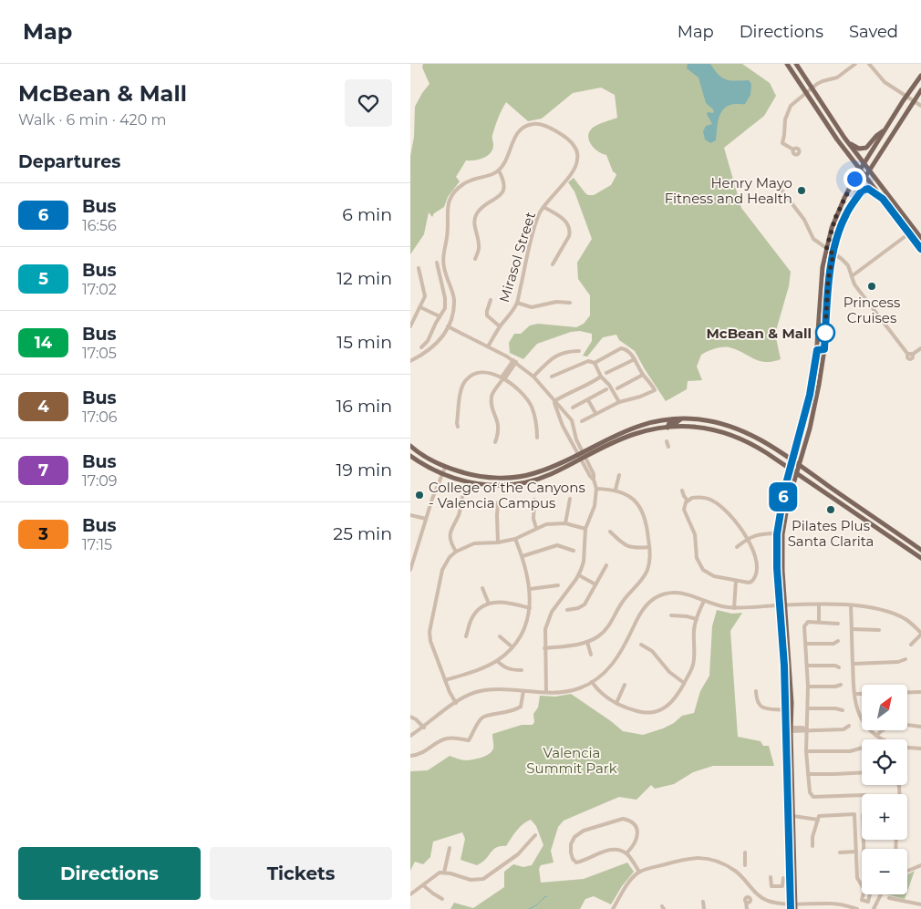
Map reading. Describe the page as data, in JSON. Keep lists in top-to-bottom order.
{
  "streets": {
    "street": ["Mirasol Street"]
  },
  "parks": ["Valencia Summit Park"],
  "places": [
    "Henry Mayo Fitness and Health",
    "Princess Cruises",
    "McBean & Mall",
    "College of the Canyons - Valencia Campus",
    "Pilates Plus Santa Clarita"
  ],
  "lines": ["bus line 6"],
  "north": "top right",
  "page": {
    "header": "Map",
    "nav": ["Map", "Directions", "Saved"],
    "heading": [
      ["McBean & Mall", "Walk · 6 min · 420 m"],
      "Departures"
    ],
    "on_map": "6",
    "list": [
      {
        "mark": "6",
        "name": "Bus",
        "note": "16:56",
        "value": "6 min"
      },
      {
        "mark": "5",
        "name": "Bus",
        "note": "17:02",
        "value": "12 min"
      },
      {
        "mark": "14",
        "name": "Bus",
        "note": "17:05",
        "value": "15 min"
      },
      {
        "mark": "4",
        "name": "Bus",
        "note": "17:06",
        "value": "16 min"
      },
      {
        "mark": "7",
        "name": "Bus",
        "note": "17:09",
        "value": "19 min"
      },
      {
        "mark": "3",
        "name": "Bus",
        "note": "17:15",
        "value": "25 min"
      }
    ],
    "map_buttons": ["+", "−"],
    "buttons": ["Directions", "Tickets"]
  }
}
